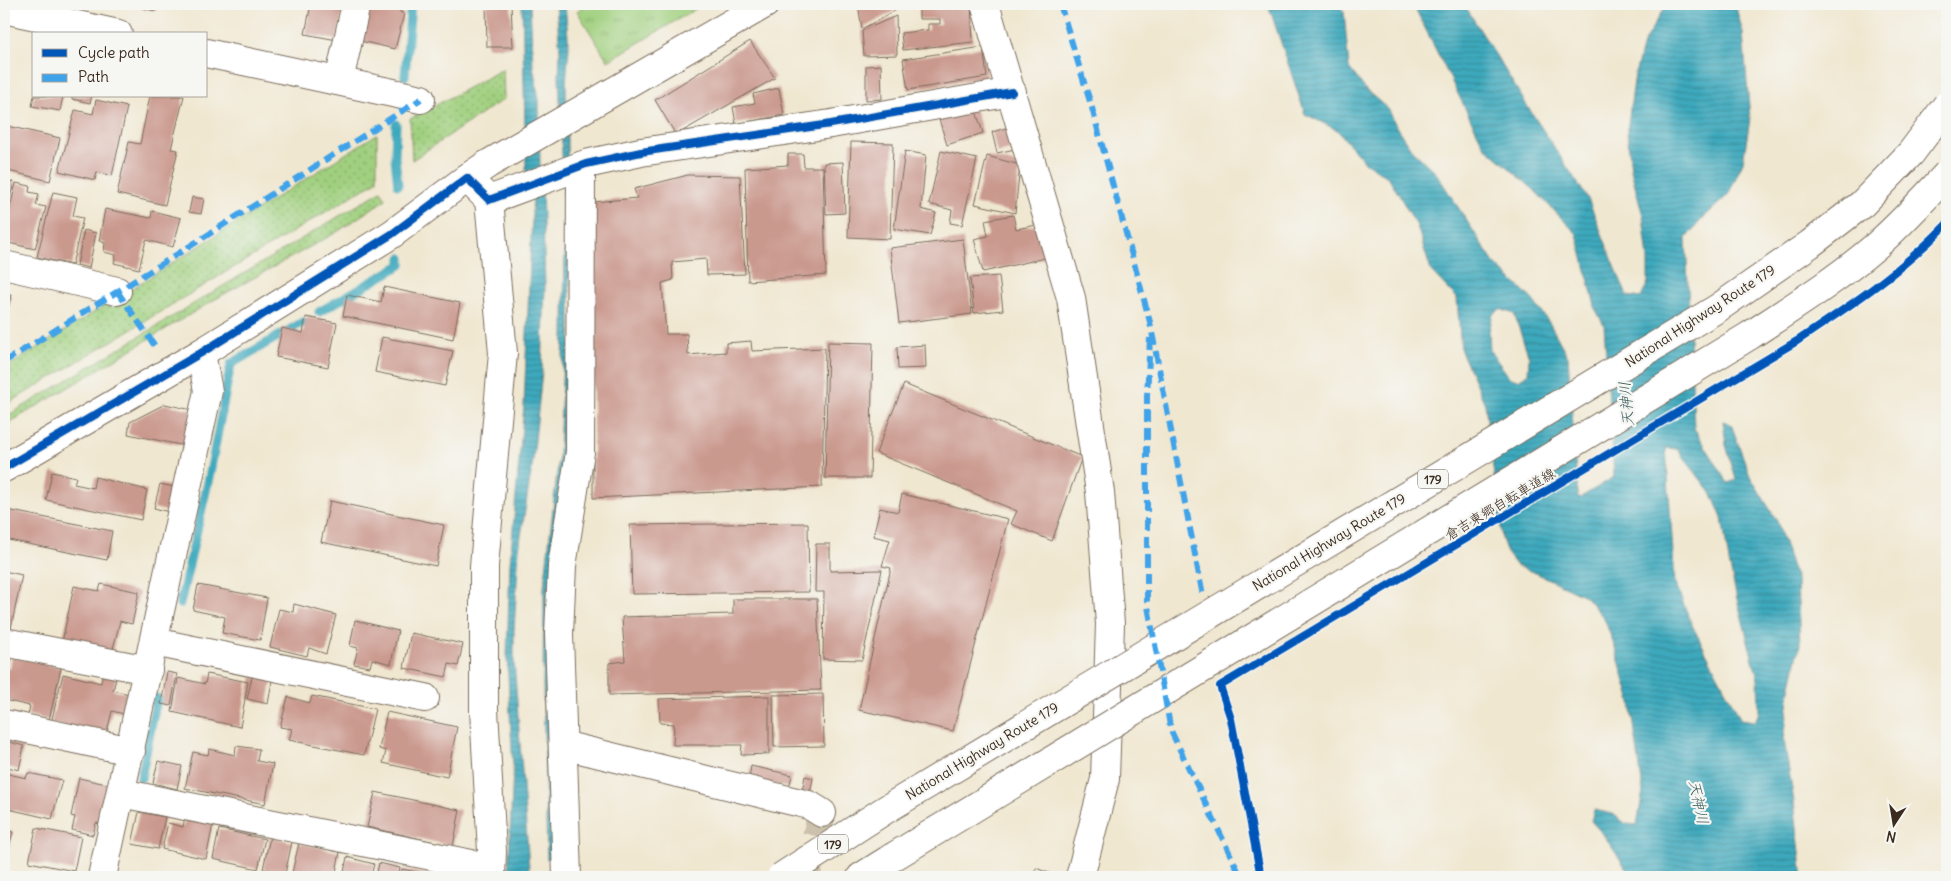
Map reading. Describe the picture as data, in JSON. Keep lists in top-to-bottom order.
{
  "streets": {
    "main road": ["National Highway Route 179", "179"],
    "cycle path": ["倉吉東郷自転車道線"]
  },
  "water": ["天神川"],
  "legend": ["Cycle path", "Path"],
  "north": "bottom"
}
